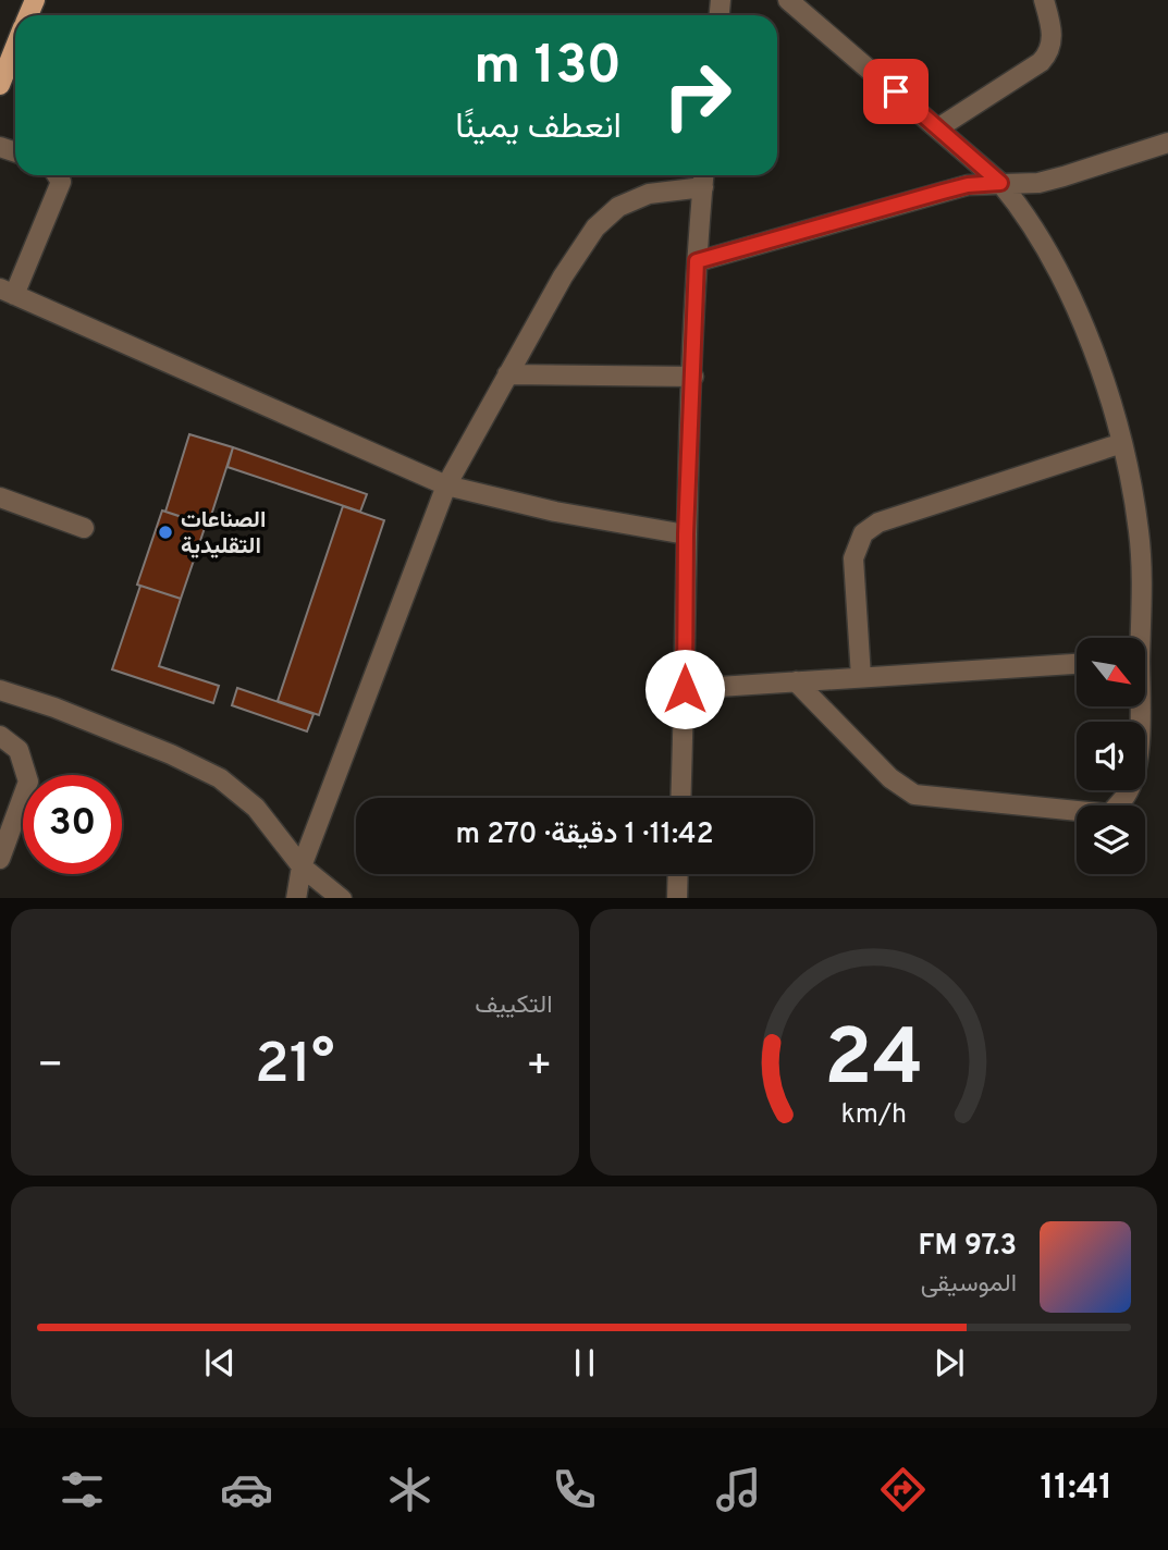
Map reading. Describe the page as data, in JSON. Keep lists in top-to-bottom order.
{
  "places": ["الصناعات التقليدية"],
  "north": "bottom right",
  "page": {
    "turn": ["130 m", "انعطف يمينًا"],
    "limit": "30",
    "trip": "11:42 · 1 دقيقة · 270 m",
    "tile": "التكييف",
    "heat": ["−", "21°", "+"],
    "song": ["97.3 FM", "الموسيقى"],
    "tabs": "11:41",
    "gauge": ["24", "km/h"]
  }
}
